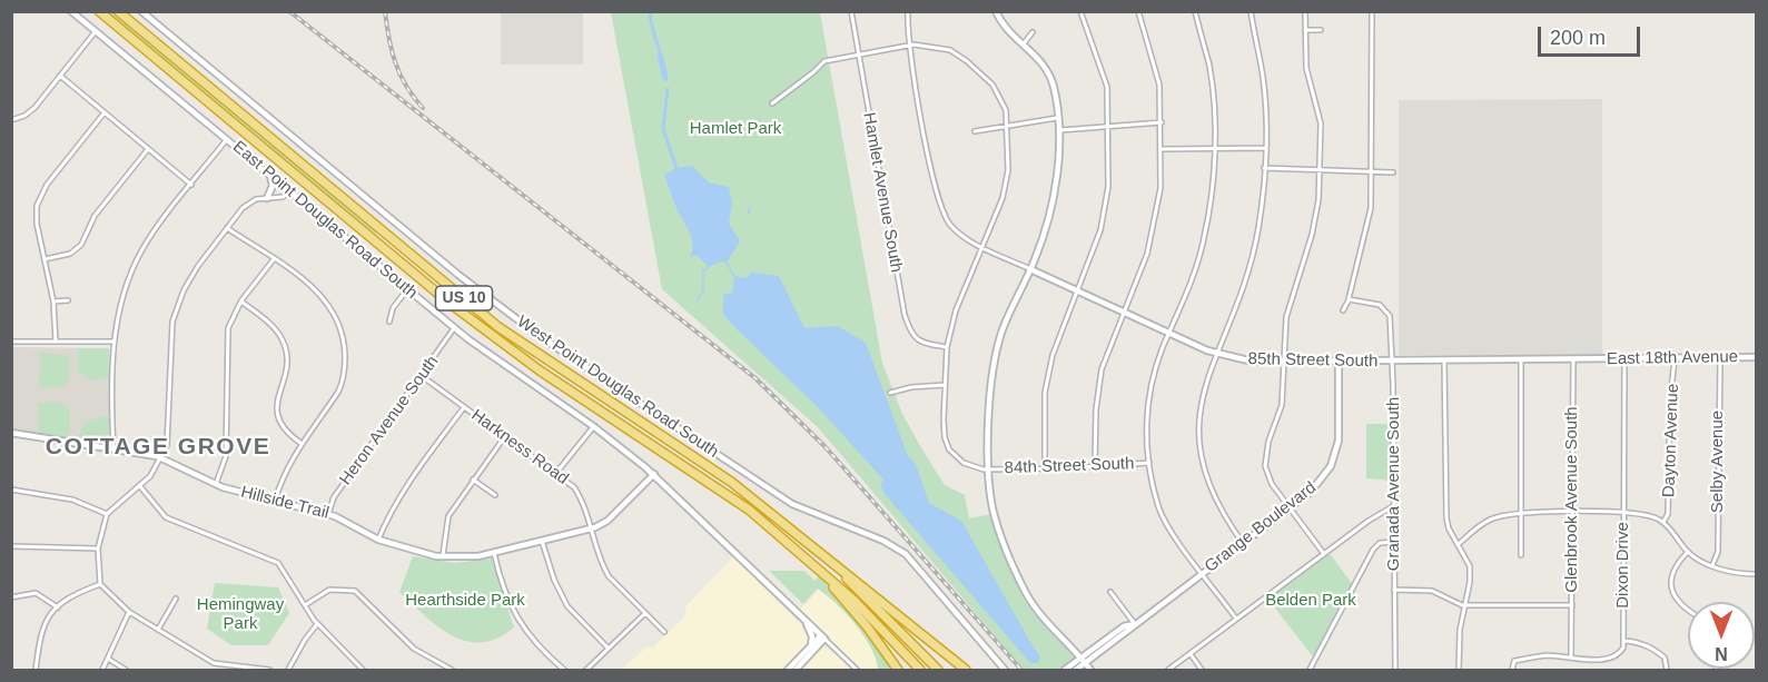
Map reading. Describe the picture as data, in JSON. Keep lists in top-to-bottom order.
{
  "streets": {
    "highway": ["US 10"],
    "street": [
      "Hamlet Avenue South",
      "East Point Douglas Road South",
      "East 18th Avenue",
      "85th Street South",
      "West Point Douglas Road South",
      "Heron Avenue South",
      "Dayton Avenue",
      "Harkness Road",
      "Selby Avenue",
      "84th Street South",
      "Granada Avenue South",
      "Glenbrook Avenue South",
      "Hillside Trail",
      "Grange Boulevard",
      "Dixon Drive"
    ]
  },
  "crossings": [
    ["East Point Douglas Road South", "Heron Avenue South"],
    ["East Point Douglas Road South", "Hillside Trail"],
    ["East 18th Avenue", "85th Street South"],
    ["East 18th Avenue", "Dayton Avenue"],
    ["East 18th Avenue", "Selby Avenue"],
    ["East 18th Avenue", "Dixon Drive"],
    ["85th Street South", "Granada Avenue South"],
    ["85th Street South", "Glenbrook Avenue South"],
    ["85th Street South", "Grange Boulevard"],
    ["Heron Avenue South", "Harkness Road"],
    ["Heron Avenue South", "Hillside Trail"],
    ["Harkness Road", "Hillside Trail"]
  ],
  "districts": ["COTTAGE GROVE"],
  "parks": [
    "Hamlet Park",
    "Hearthside Park",
    "Belden Park",
    "Hemingway Park"
  ],
  "scale_bar": "200 m",
  "north": "bottom"
}
